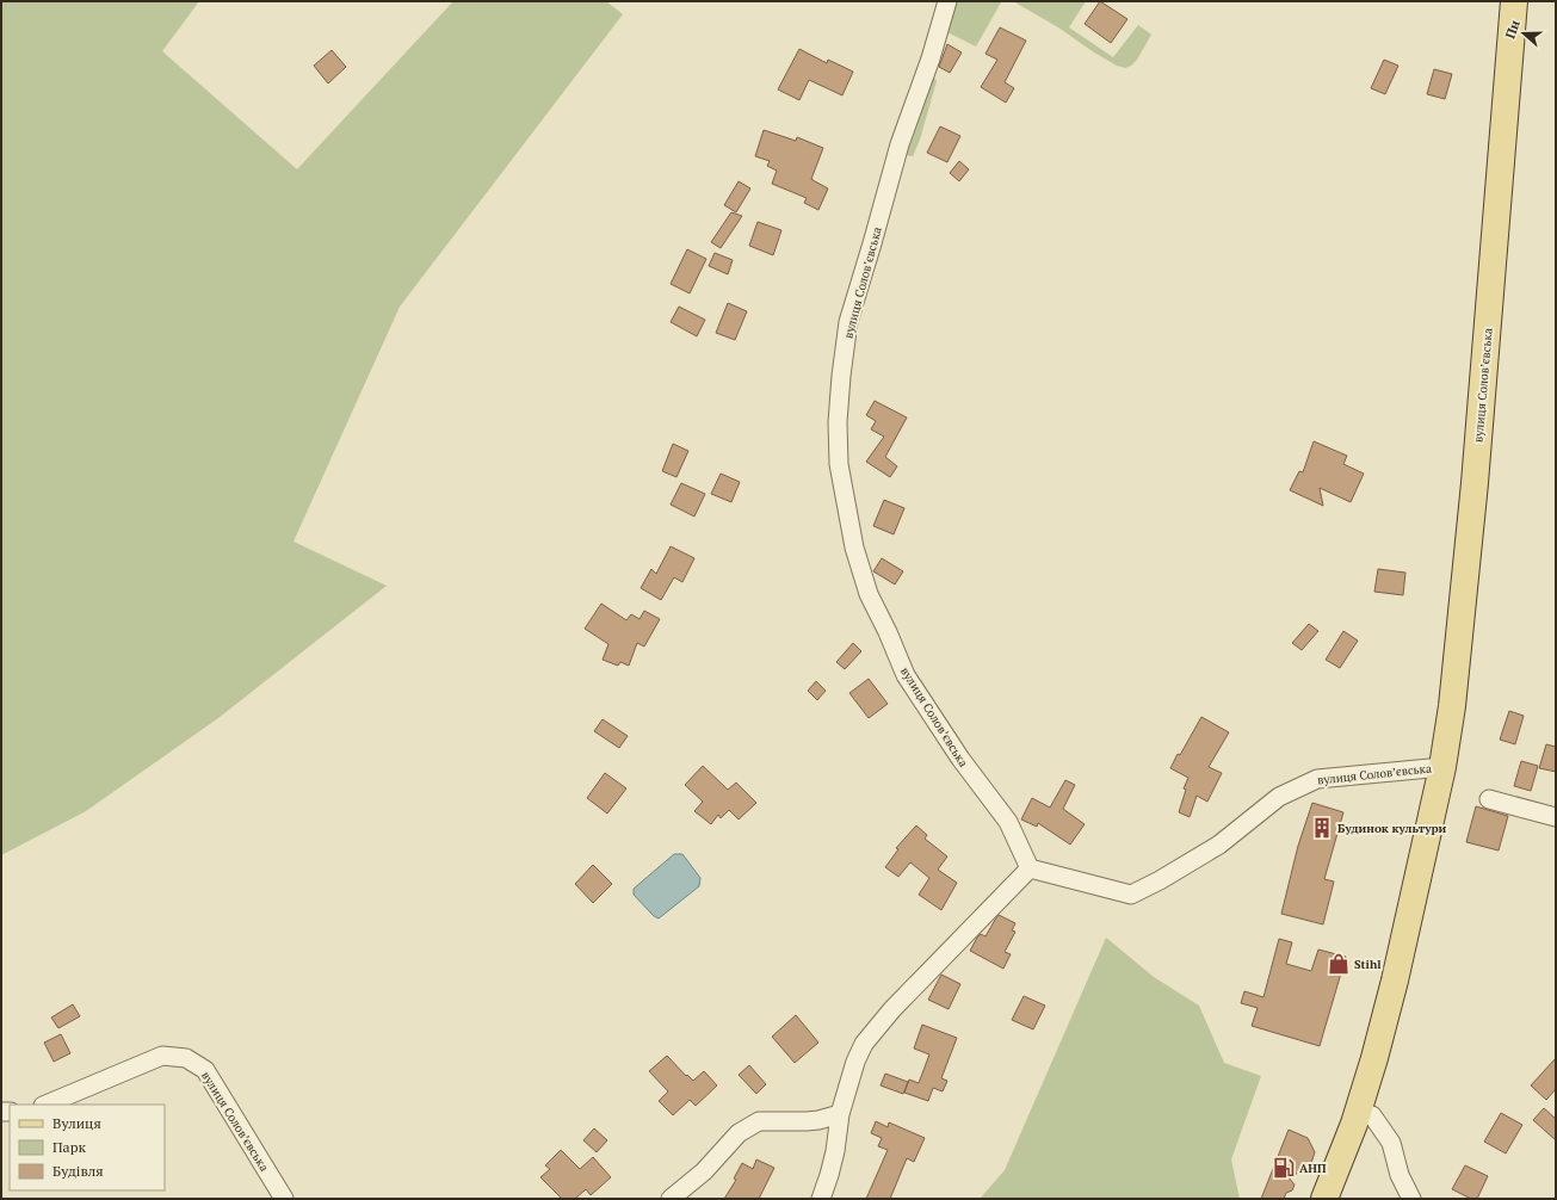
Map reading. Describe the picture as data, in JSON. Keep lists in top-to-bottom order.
{
  "streets": {
    "main road": ["вулиця Соловʼєвська"]
  },
  "places": {
    "building": ["Будинок культури"],
    "shop": ["Stihl"],
    "fuel station": ["АНП"]
  },
  "legend": ["Вулиця", "Парк", "Будівля"],
  "north": "left"
}
